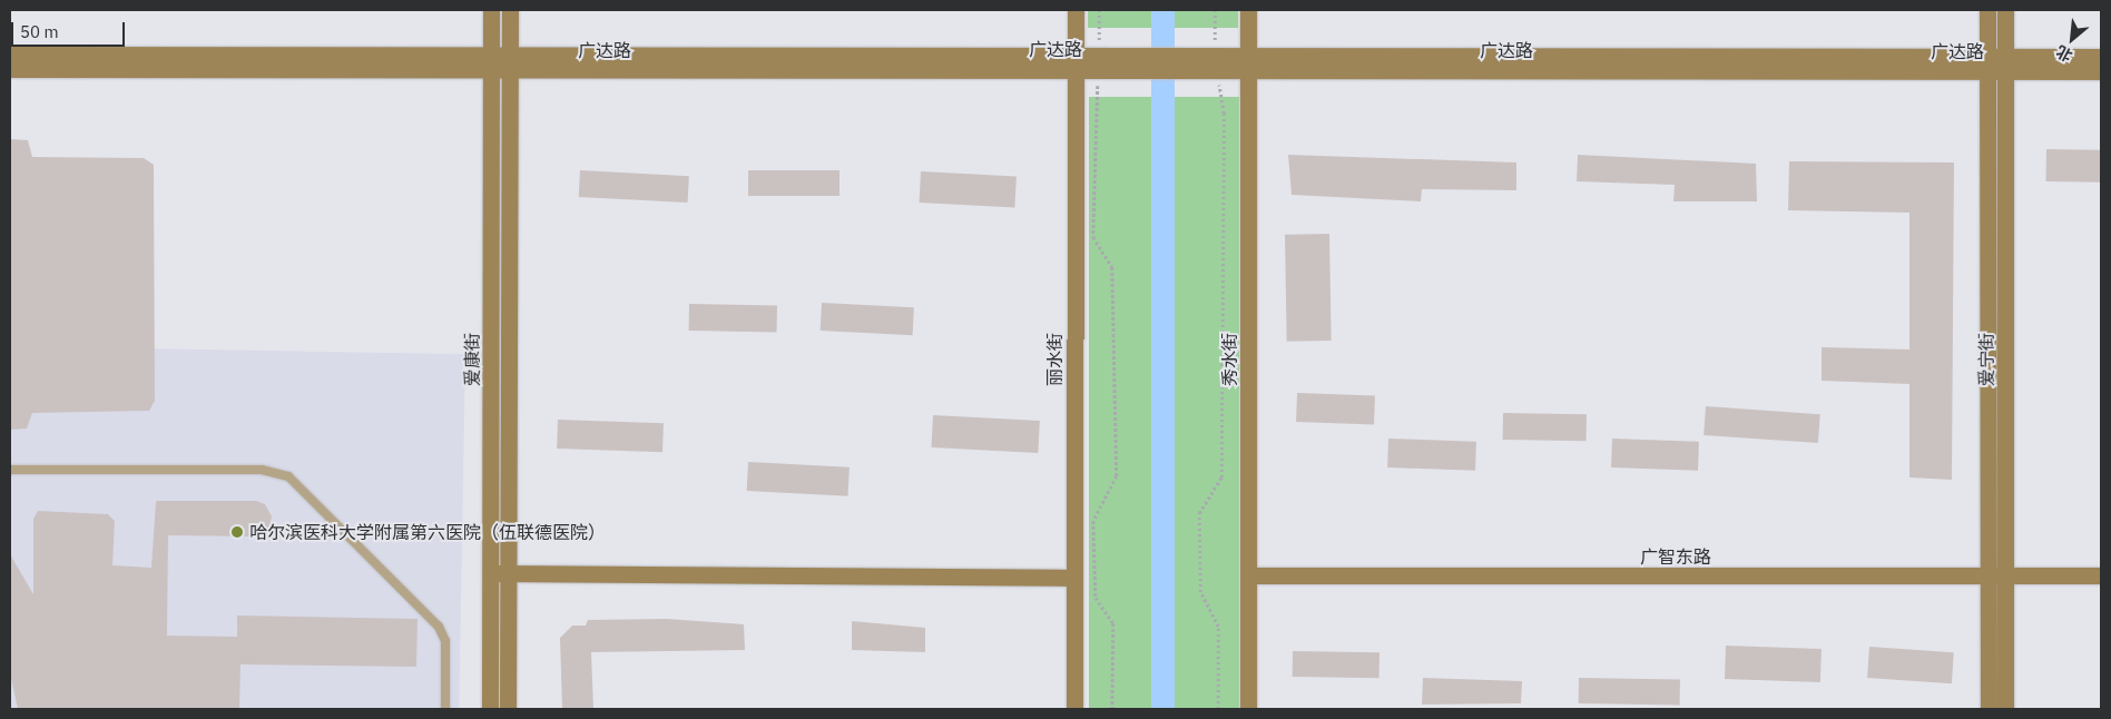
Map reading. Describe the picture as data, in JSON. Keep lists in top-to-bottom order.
{
  "streets": {
    "main road": [
      "广达路",
      "爱康街",
      "丽水街",
      "秀水街",
      "爱宁街",
      "广智东路"
    ]
  },
  "crossings": [
    ["广达路", "爱康街"],
    ["广达路", "丽水街"],
    ["广达路", "秀水街"],
    ["广达路", "爱宁街"],
    ["秀水街", "广智东路"],
    ["爱宁街", "广智东路"]
  ],
  "places": ["哈尔滨医科大学附属第六医院（伍联德医院）"],
  "scale_bar": "50 m",
  "north": "bottom left"
}
